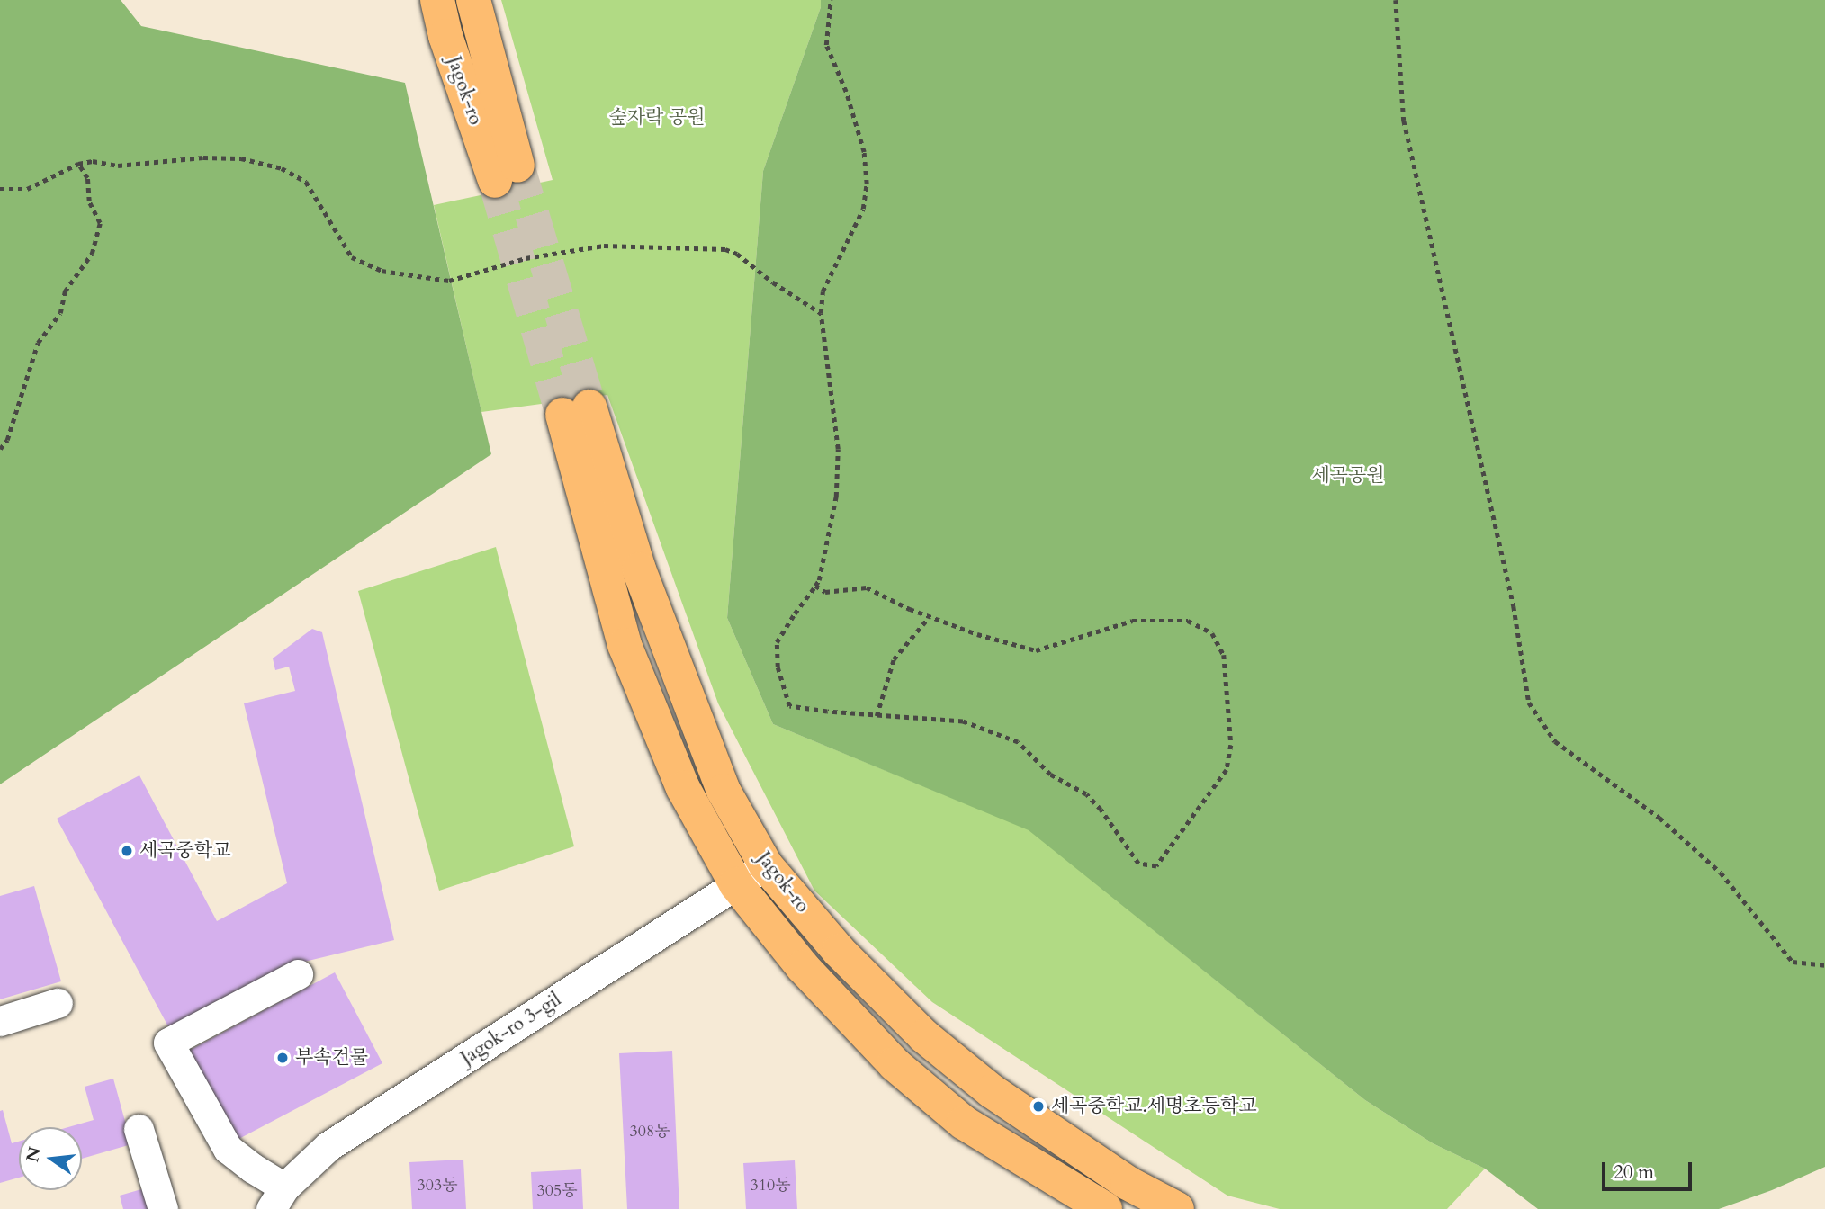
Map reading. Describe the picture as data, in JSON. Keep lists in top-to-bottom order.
{
  "streets": {
    "main road": ["Jagok-ro"],
    "street": ["Jagok-ro 3-gil"]
  },
  "crossings": [
    ["Jagok-ro", "Jagok-ro 3-gil"]
  ],
  "parks": ["숲자락 공원", "세곡공원"],
  "places": ["세곡중학교", "부속건물", "세곡중학교.세명초등학교"],
  "house_numbers": [
    "308동",
    "303동",
    "310동",
    "305동"
  ],
  "scale_bar": "20 m",
  "north": "left"
}
